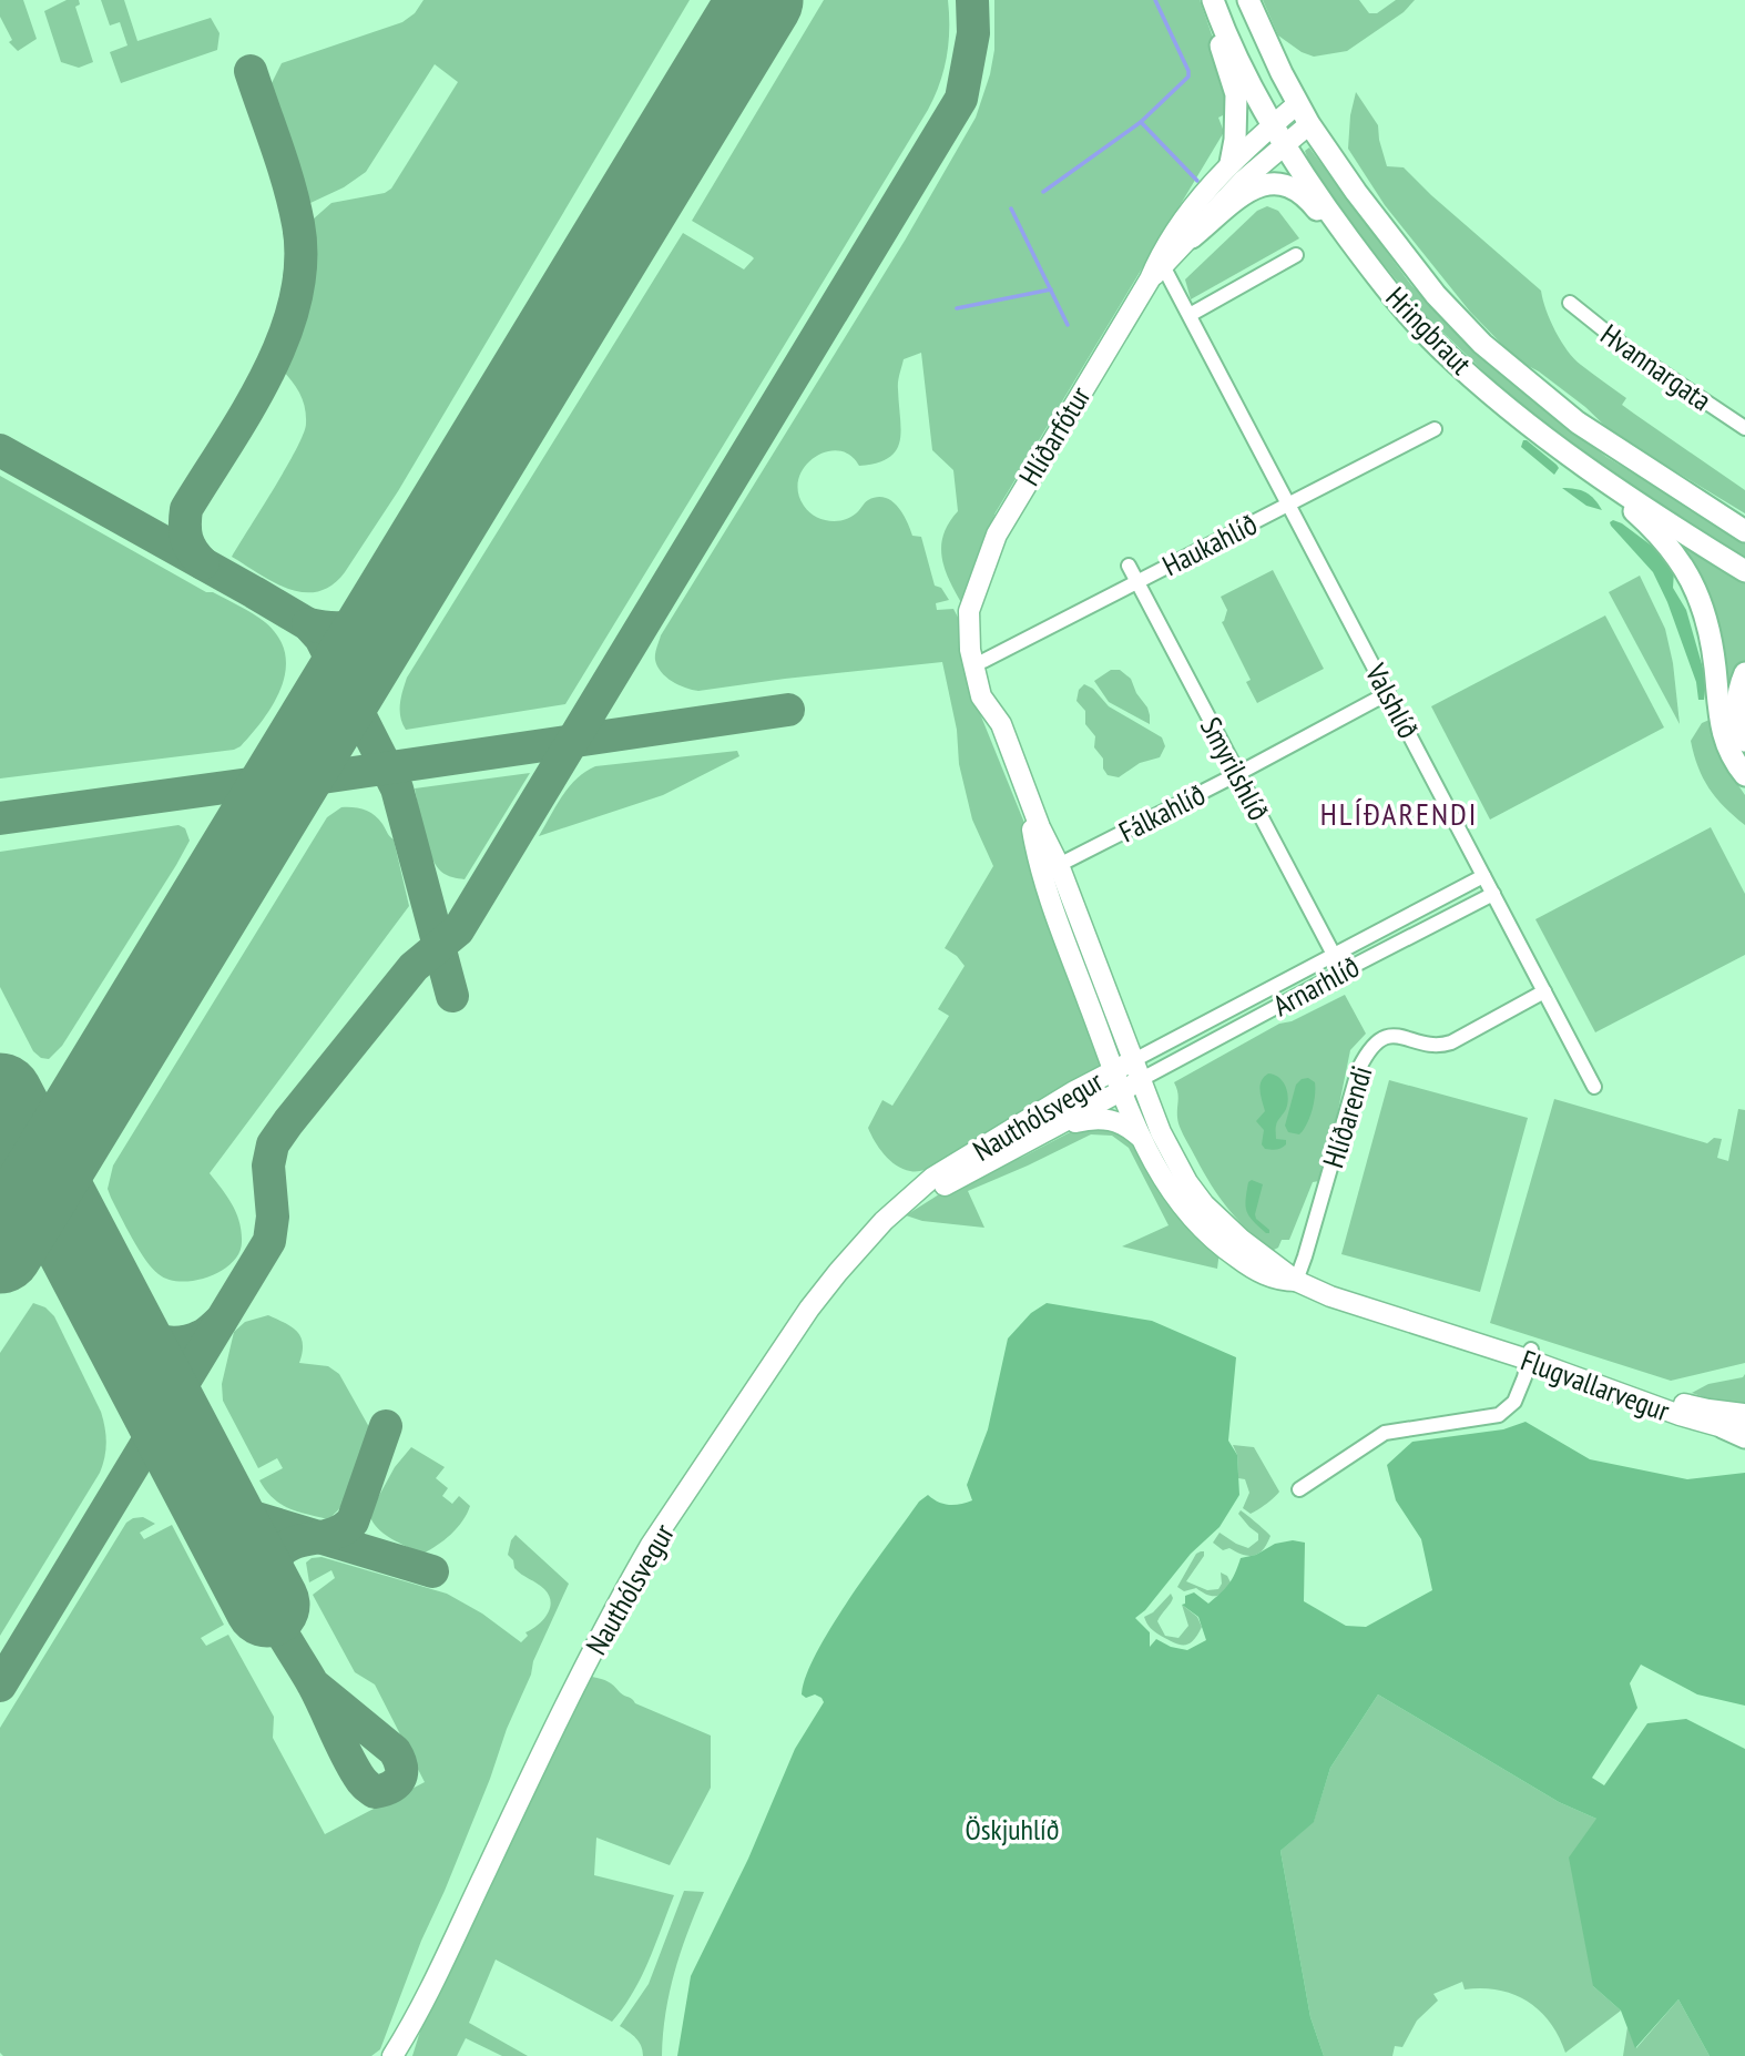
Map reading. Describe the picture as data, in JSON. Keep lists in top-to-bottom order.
{
  "streets": {
    "main road": ["Hringbraut"],
    "street": [
      "Hvannargata",
      "Hlíðarfótur",
      "Haukahlíð",
      "Valshlíð",
      "Smyrilshlíð",
      "Fálkahlíð",
      "Arnarhlíð",
      "Nauthólsvegur",
      "Hlíðarendi",
      "Flugvallarvegur"
    ]
  },
  "crossings": [
    ["Hringbraut", "Hlíðarfótur"],
    ["Hlíðarfótur", "Haukahlíð"],
    ["Hlíðarfótur", "Valshlíð"],
    ["Hlíðarfótur", "Fálkahlíð"],
    ["Hlíðarfótur", "Arnarhlíð"],
    ["Hlíðarfótur", "Nauthólsvegur"],
    ["Hlíðarfótur", "Flugvallarvegur"],
    ["Haukahlíð", "Valshlíð"],
    ["Haukahlíð", "Smyrilshlíð"],
    ["Valshlíð", "Fálkahlíð"],
    ["Valshlíð", "Arnarhlíð"],
    ["Valshlíð", "Hlíðarendi"],
    ["Smyrilshlíð", "Fálkahlíð"],
    ["Smyrilshlíð", "Arnarhlíð"],
    ["Arnarhlíð", "Nauthólsvegur"],
    ["Arnarhlíð", "Flugvallarvegur"],
    ["Nauthólsvegur", "Flugvallarvegur"],
    ["Hlíðarendi", "Flugvallarvegur"]
  ],
  "districts": ["HLÍÐARENDI"],
  "parks": ["Öskjuhlíð"]
}
